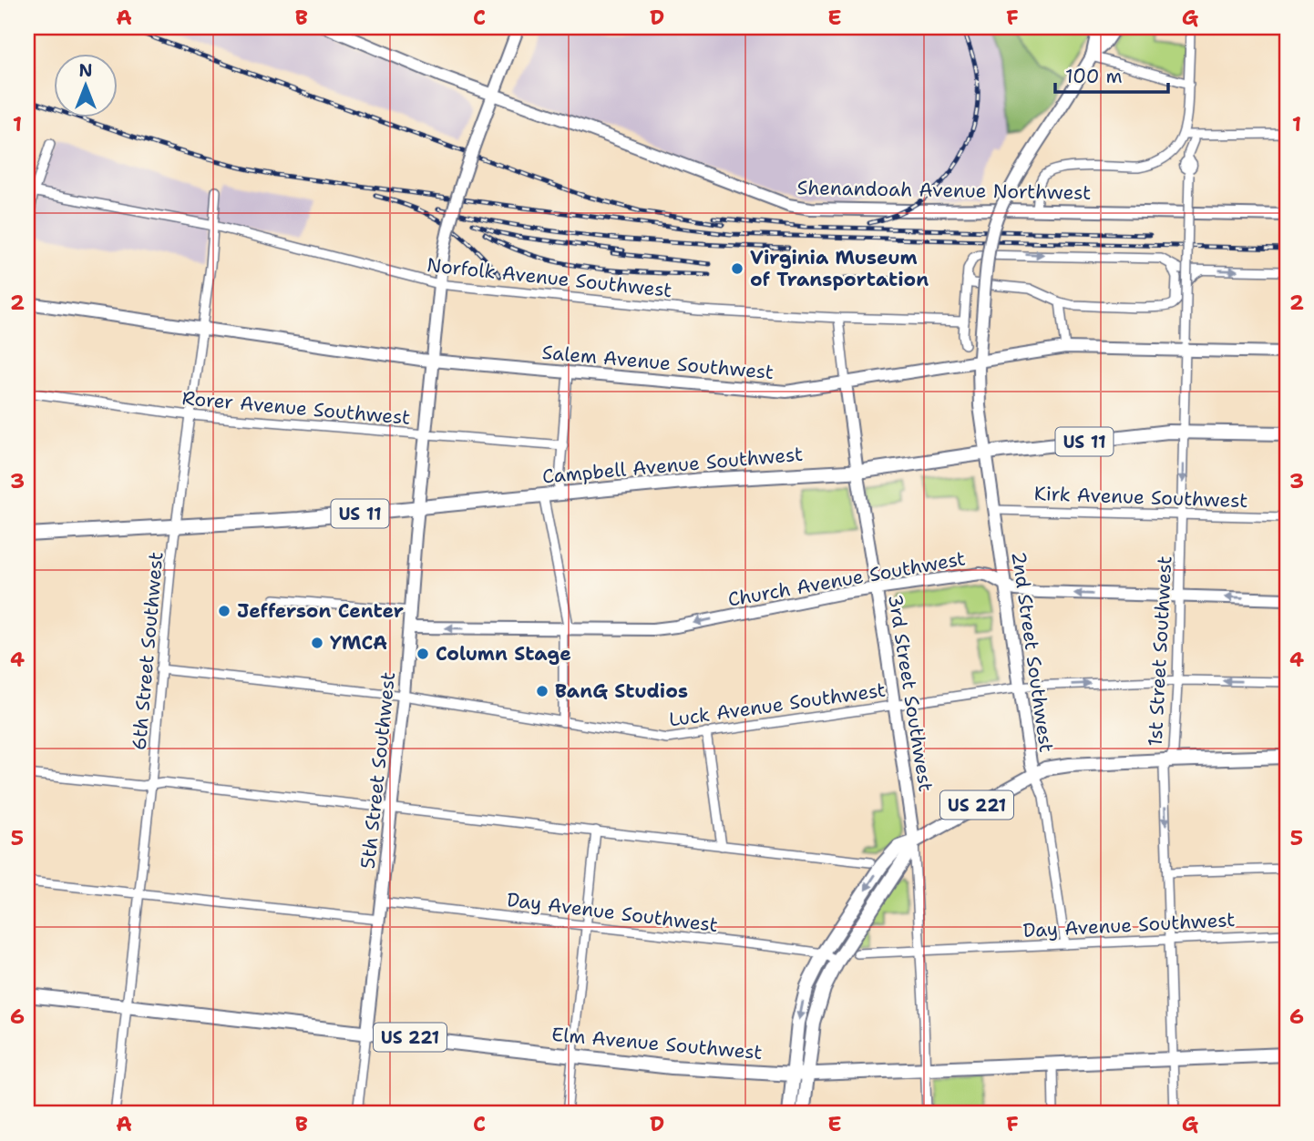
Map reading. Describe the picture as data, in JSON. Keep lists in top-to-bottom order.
{
  "streets": {
    "main road": [
      "US 11",
      "Campbell Avenue Southwest",
      "US 221",
      "Elm Avenue Southwest"
    ],
    "street": [
      "Shenandoah Avenue Northwest",
      "Norfolk Avenue Southwest",
      "Salem Avenue Southwest",
      "Rorer Avenue Southwest",
      "Kirk Avenue Southwest",
      "Church Avenue Southwest",
      "6th Street Southwest",
      "1st Street Southwest",
      "2nd Street Southwest",
      "3rd Street Southwest",
      "Luck Avenue Southwest",
      "5th Street Southwest",
      "Day Avenue Southwest"
    ]
  },
  "crossings": [
    ["Shenandoah Avenue Northwest", "5th Street Southwest"],
    ["Norfolk Avenue Southwest", "6th Street Southwest"],
    ["Norfolk Avenue Southwest", "3rd Street Southwest"],
    ["Norfolk Avenue Southwest", "5th Street Southwest"],
    ["Salem Avenue Southwest", "6th Street Southwest"],
    ["Salem Avenue Southwest", "1st Street Southwest"],
    ["Salem Avenue Southwest", "2nd Street Southwest"],
    ["Salem Avenue Southwest", "3rd Street Southwest"],
    ["Salem Avenue Southwest", "5th Street Southwest"],
    ["Rorer Avenue Southwest", "6th Street Southwest"],
    ["Rorer Avenue Southwest", "5th Street Southwest"],
    ["Campbell Avenue Southwest", "6th Street Southwest"],
    ["Campbell Avenue Southwest", "1st Street Southwest"],
    ["Campbell Avenue Southwest", "2nd Street Southwest"],
    ["Campbell Avenue Southwest", "3rd Street Southwest"],
    ["Campbell Avenue Southwest", "5th Street Southwest"],
    ["Kirk Avenue Southwest", "1st Street Southwest"],
    ["Kirk Avenue Southwest", "2nd Street Southwest"],
    ["Church Avenue Southwest", "1st Street Southwest"],
    ["Church Avenue Southwest", "2nd Street Southwest"],
    ["Church Avenue Southwest", "3rd Street Southwest"],
    ["Church Avenue Southwest", "5th Street Southwest"],
    ["6th Street Southwest", "Luck Avenue Southwest"],
    ["6th Street Southwest", "Elm Avenue Southwest"],
    ["1st Street Southwest", "Luck Avenue Southwest"],
    ["1st Street Southwest", "US 221"],
    ["1st Street Southwest", "Day Avenue Southwest"],
    ["1st Street Southwest", "Elm Avenue Southwest"],
    ["2nd Street Southwest", "Luck Avenue Southwest"],
    ["2nd Street Southwest", "US 221"],
    ["2nd Street Southwest", "Day Avenue Southwest"],
    ["3rd Street Southwest", "Luck Avenue Southwest"],
    ["3rd Street Southwest", "US 221"],
    ["3rd Street Southwest", "Day Avenue Southwest"],
    ["3rd Street Southwest", "Elm Avenue Southwest"],
    ["Luck Avenue Southwest", "5th Street Southwest"],
    ["5th Street Southwest", "Day Avenue Southwest"],
    ["5th Street Southwest", "Elm Avenue Southwest"],
    ["US 221", "Day Avenue Southwest"],
    ["US 221", "Elm Avenue Southwest"]
  ],
  "one_way": ["Church Avenue Southwest"],
  "places": [
    "Virginia Museum of Transportation",
    "Jefferson Center",
    "YMCA",
    "Column Stage",
    "BanG Studios"
  ],
  "scale_bar": "100 m",
  "north": "top",
  "grid": {
    "columns": [
      "A",
      "B",
      "C",
      "D",
      "E",
      "F",
      "G"
    ],
    "rows": [
      "1",
      "2",
      "3",
      "4",
      "5",
      "6"
    ]
  }
}
